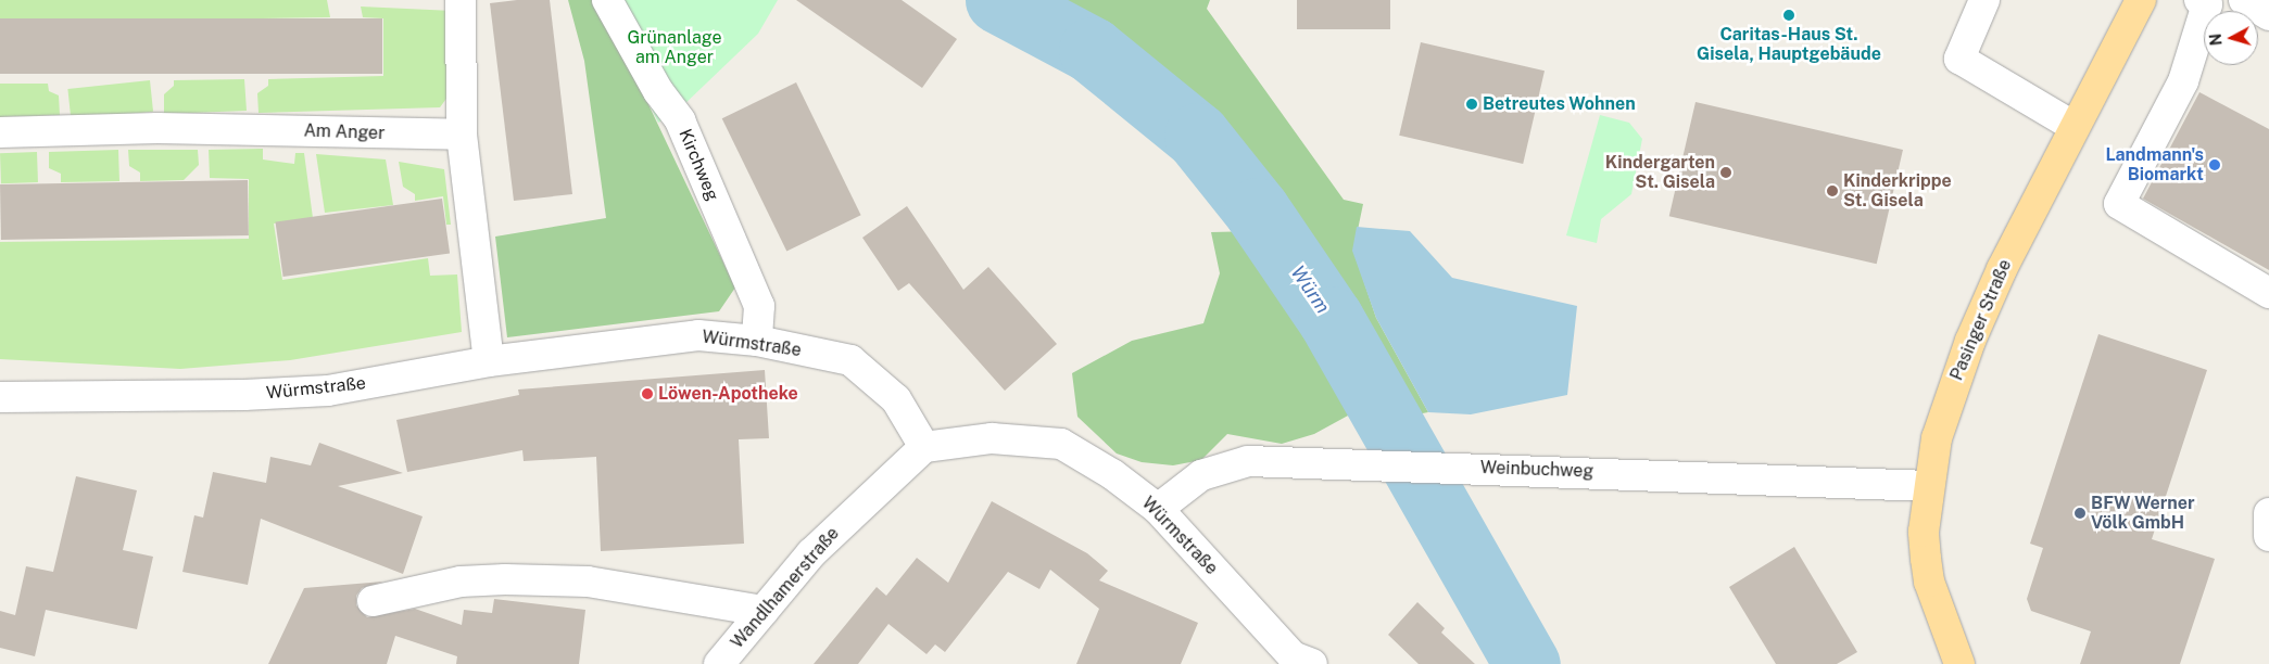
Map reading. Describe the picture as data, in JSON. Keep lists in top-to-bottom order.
{
  "streets": {
    "main road": ["Pasinger Straße"],
    "street": [
      "Am Anger",
      "Kirchweg",
      "Würmstraße",
      "Weinbuchweg",
      "Wandlhamerstraße"
    ]
  },
  "crossings": [
    ["Kirchweg", "Würmstraße"],
    ["Pasinger Straße", "Weinbuchweg"],
    ["Würmstraße", "Weinbuchweg"],
    ["Würmstraße", "Wandlhamerstraße"]
  ],
  "water": ["Würm"],
  "parks": ["Grünanlage am Anger"],
  "places": [
    "Caritas-Haus St. Gisela, Hauptgebäude",
    "Betreutes Wohnen",
    "Landmann's Biomarkt",
    "Kindergarten St. Gisela",
    "Kinderkrippe St. Gisela",
    "Löwen-Apotheke",
    "BFW Werner Völk GmbH"
  ],
  "north": "left"
}
